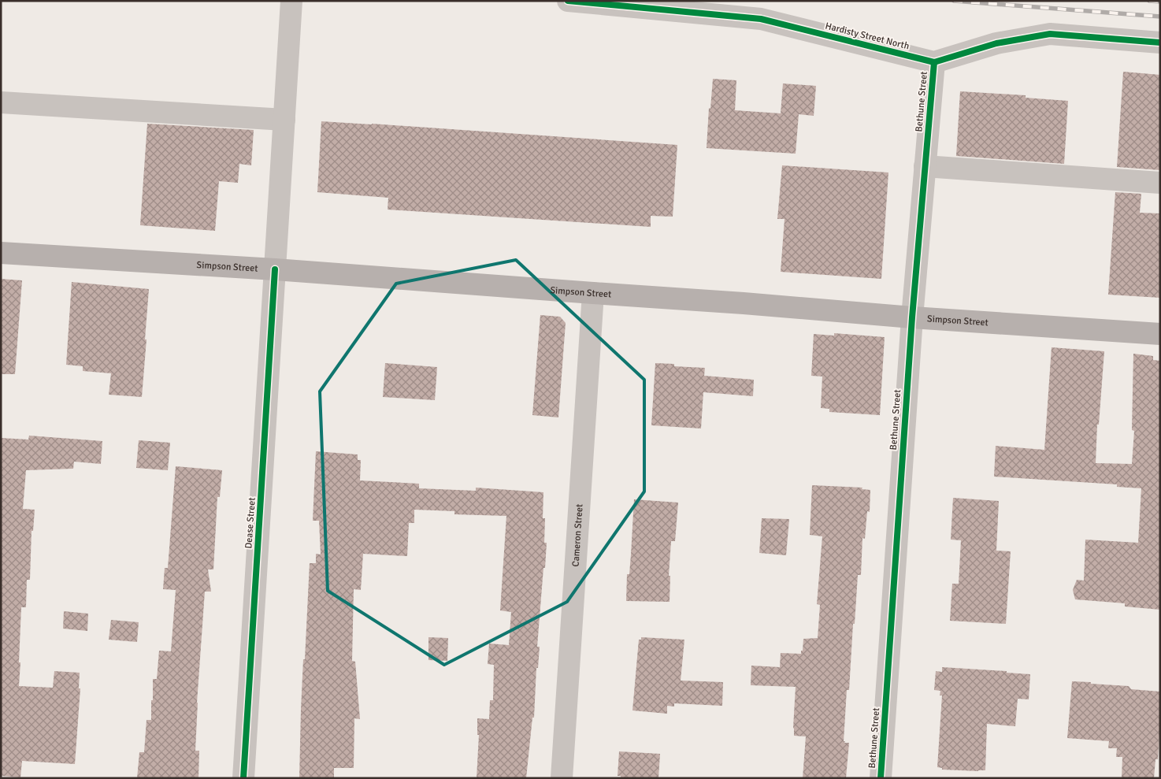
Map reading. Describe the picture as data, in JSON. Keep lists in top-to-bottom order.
{
  "streets": {
    "main road": ["Simpson Street"],
    "street": [
      "Hardisty Street North",
      "Bethune Street",
      "Dease Street",
      "Cameron Street"
    ]
  },
  "crossings": [
    ["Hardisty Street North", "Bethune Street"],
    ["Bethune Street", "Simpson Street"],
    ["Simpson Street", "Dease Street"],
    ["Simpson Street", "Cameron Street"]
  ]
}
